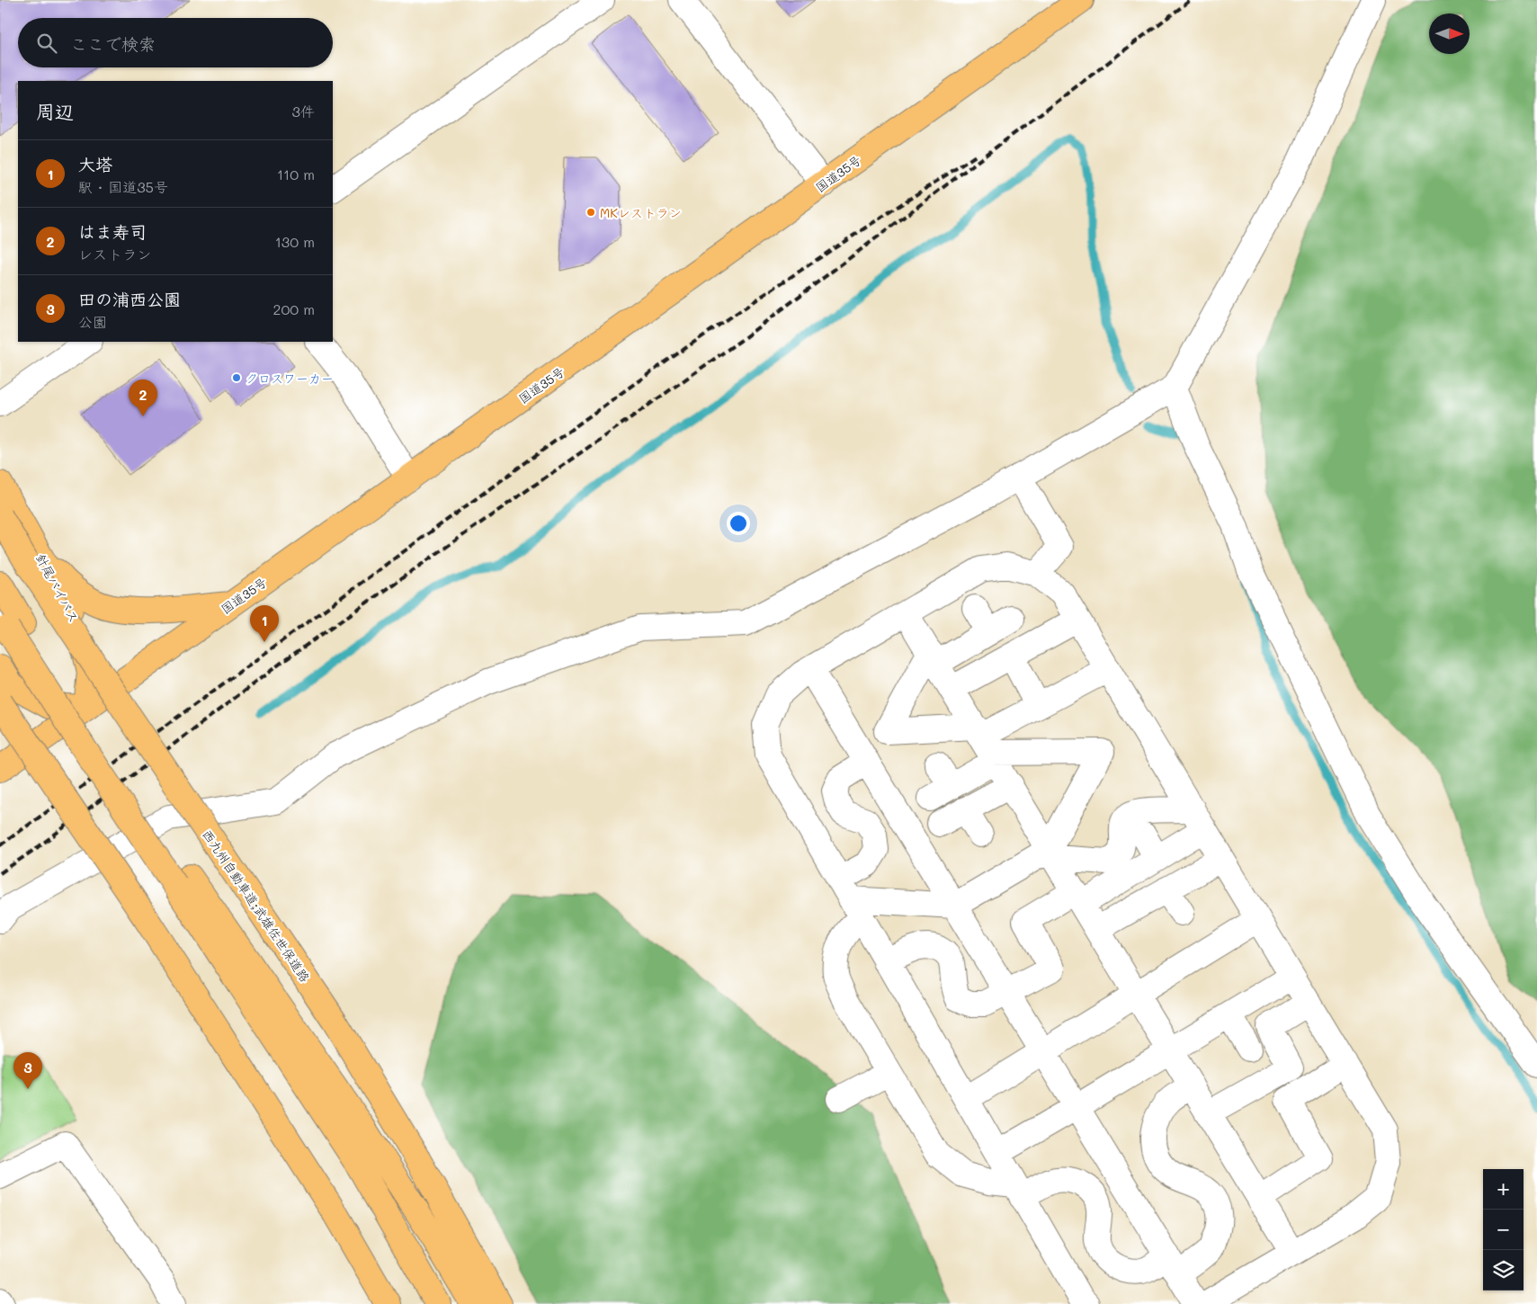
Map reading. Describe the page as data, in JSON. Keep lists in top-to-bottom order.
{
  "streets": {
    "highway": ["国道35号", "針尾バイパス", "西九州自動車道;武雄佐世保道路"]
  },
  "crossings": [
    ["国道35号", "針尾バイパス"]
  ],
  "places": ["MKレストラン", "クロスワーカー"],
  "north": "right",
  "page": {
    "search": "ここで検索",
    "heading": ["周辺", "3件"],
    "list": [
      {
        "mark": "1",
        "name": "大塔",
        "note": "駅 · 国道35号",
        "value": "110 m"
      },
      {
        "mark": "2",
        "name": "はま寿司",
        "note": "レストラン",
        "value": "130 m"
      },
      {
        "mark": "3",
        "name": "田の浦西公園",
        "note": "公園",
        "value": "200 m"
      }
    ],
    "pins": ["2", "1", "3"],
    "map_buttons": ["+", "−"]
  }
}
